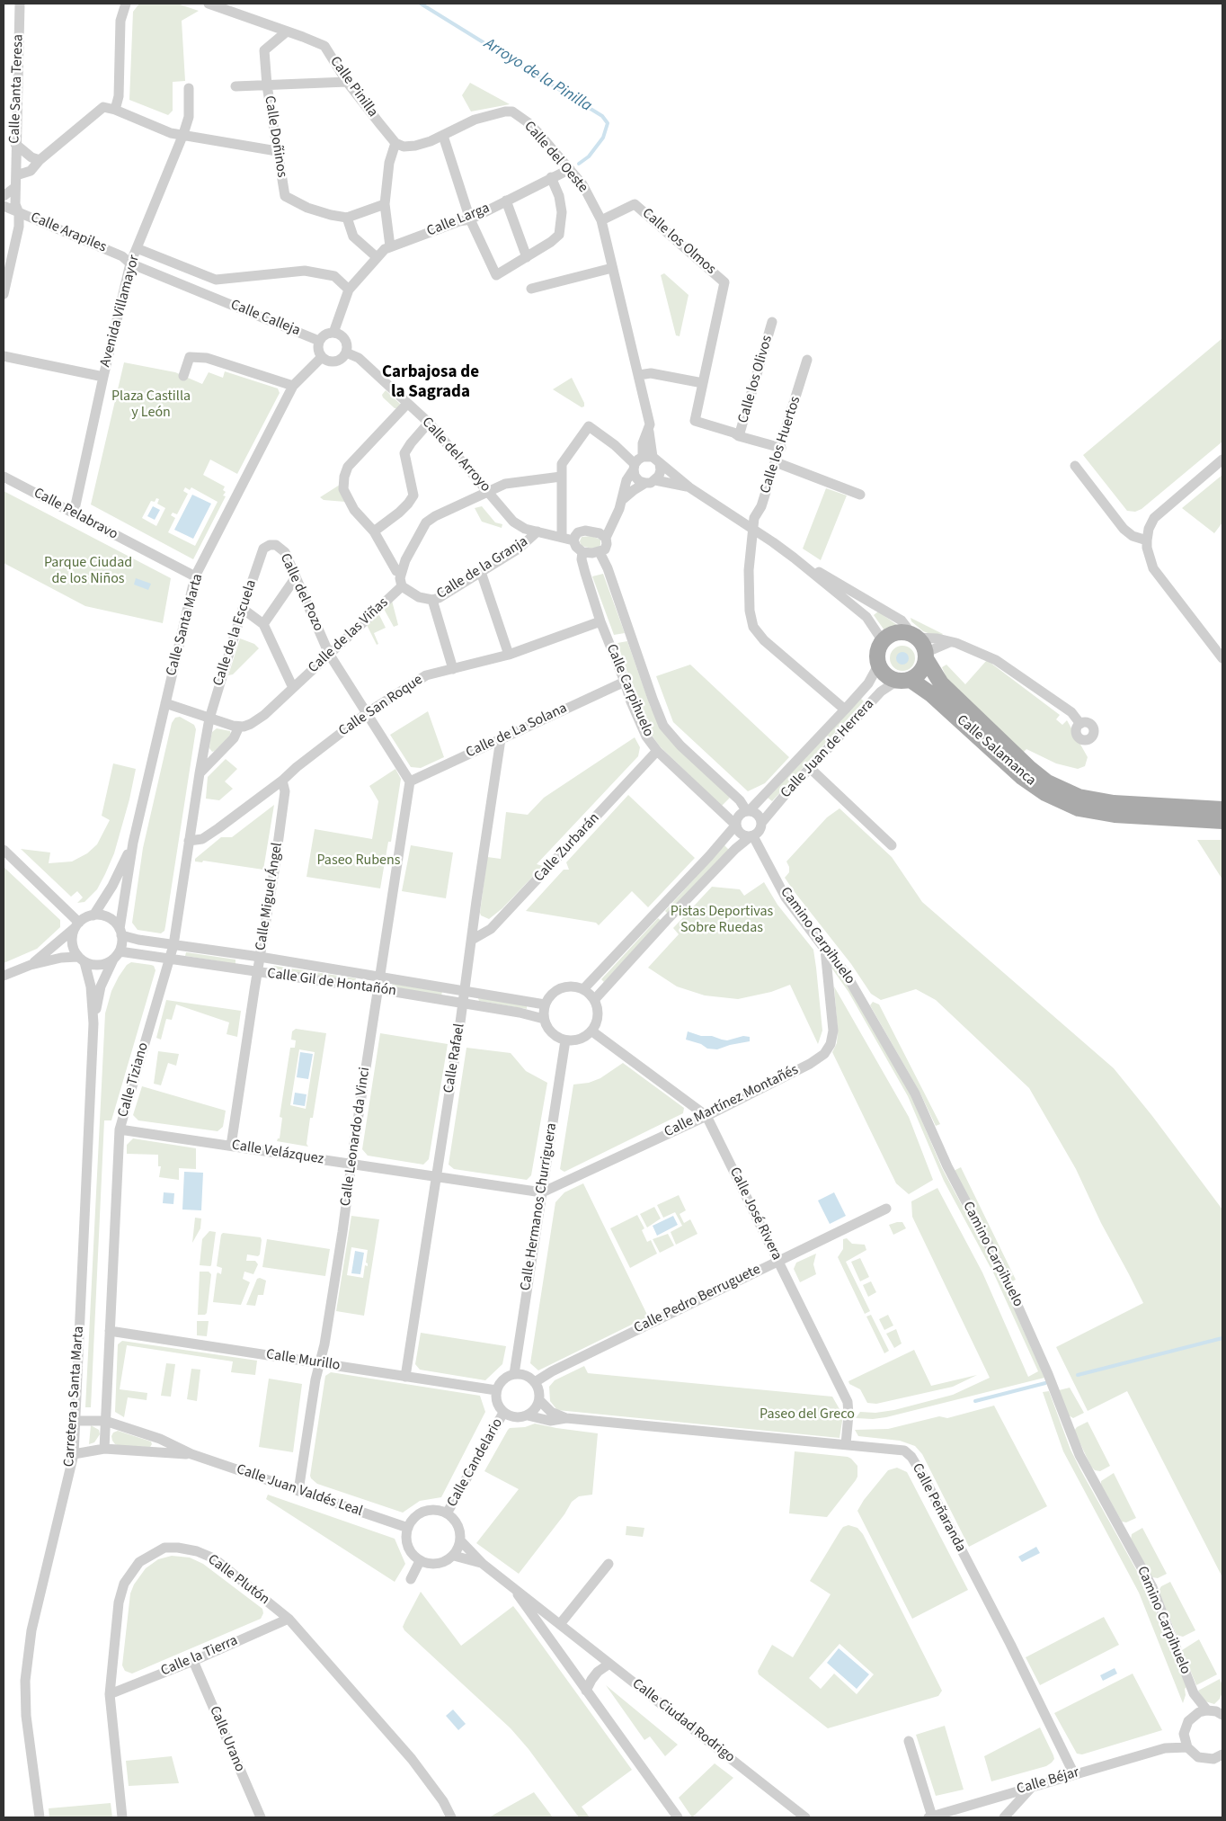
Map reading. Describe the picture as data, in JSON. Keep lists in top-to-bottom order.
{
  "streets": {
    "main road": ["Calle Salamanca"],
    "street": [
      "Calle Pinilla",
      "Calle Santa Teresa",
      "Calle Doñinos",
      "Calle del Oeste",
      "Calle Larga",
      "Calle Arapiles",
      "Calle los Olmos",
      "Avenida Villamayor",
      "Calle Calleja",
      "Calle los Olivos",
      "Calle los Huertos",
      "Calle del Arroyo",
      "Calle Pelabravo",
      "Calle de la Granja",
      "Calle del Pozo",
      "Calle Santa Marta",
      "Calle de la Escuela",
      "Calle de las Viñas",
      "Calle Carpihuelo",
      "Calle San Roque",
      "Calle de La Solana",
      "Calle Juan de Herrera",
      "Calle Zurbarán",
      "Calle Miguel Ángel",
      "Camino Carpihuelo",
      "Calle Gil de Hontañón",
      "Calle Rafael",
      "Calle Tiziano",
      "Calle Martínez Montañés",
      "Calle Leonardo da Vinci",
      "Calle Velázquez",
      "Calle Hermanos Churriguera",
      "Calle José Rivera",
      "Calle Pedro Berruguete",
      "Calle Murillo",
      "Carretera a Santa Marta",
      "Calle Candelario",
      "Calle Juan Valdés Leal",
      "Calle Peñaranda",
      "Calle Plutón",
      "Calle la Tierra",
      "Calle Ciudad Rodrigo",
      "Calle Urano",
      "Calle Béjar"
    ]
  },
  "crossings": [
    ["Calle Pinilla", "Calle Doñinos"],
    ["Calle Pinilla", "Calle del Oeste"],
    ["Calle Santa Teresa", "Calle Arapiles"],
    ["Calle del Oeste", "Calle Larga"],
    ["Calle del Oeste", "Calle los Olmos"],
    ["Calle Arapiles", "Avenida Villamayor"],
    ["Calle Arapiles", "Calle Calleja"],
    ["Calle los Olmos", "Calle los Olivos"],
    ["Avenida Villamayor", "Calle Pelabravo"],
    ["Calle Calleja", "Calle del Arroyo"],
    ["Calle Calleja", "Calle Santa Marta"],
    ["Calle los Huertos", "Calle Juan de Herrera"],
    ["Calle del Arroyo", "Calle de la Granja"],
    ["Calle del Arroyo", "Calle Santa Marta"],
    ["Calle del Arroyo", "Calle de las Viñas"],
    ["Calle del Arroyo", "Calle Carpihuelo"],
    ["Calle Pelabravo", "Calle Santa Marta"],
    ["Calle de la Granja", "Calle de las Viñas"],
    ["Calle del Pozo", "Calle de la Escuela"],
    ["Calle del Pozo", "Calle de las Viñas"],
    ["Calle del Pozo", "Calle San Roque"],
    ["Calle del Pozo", "Calle de La Solana"],
    ["Calle del Pozo", "Calle Leonardo da Vinci"],
    ["Calle Santa Marta", "Calle Gil de Hontañón"],
    ["Calle Santa Marta", "Carretera a Santa Marta"],
    ["Calle de la Escuela", "Calle Tiziano"],
    ["Calle Carpihuelo", "Calle San Roque"],
    ["Calle Carpihuelo", "Calle de La Solana"],
    ["Calle Carpihuelo", "Calle Juan de Herrera"],
    ["Calle Carpihuelo", "Calle Zurbarán"],
    ["Calle Carpihuelo", "Camino Carpihuelo"],
    ["Calle San Roque", "Calle Miguel Ángel"],
    ["Calle San Roque", "Calle Tiziano"],
    ["Calle de La Solana", "Calle Rafael"],
    ["Calle de La Solana", "Calle Leonardo da Vinci"],
    ["Calle Juan de Herrera", "Calle Salamanca"],
    ["Calle Juan de Herrera", "Camino Carpihuelo"],
    ["Calle Zurbarán", "Calle Rafael"],
    ["Calle Miguel Ángel", "Calle Gil de Hontañón"],
    ["Calle Miguel Ángel", "Calle Velázquez"],
    ["Camino Carpihuelo", "Calle Martínez Montañés"],
    ["Calle Gil de Hontañón", "Calle Rafael"],
    ["Calle Gil de Hontañón", "Calle Tiziano"],
    ["Calle Gil de Hontañón", "Calle Leonardo da Vinci"],
    ["Calle Gil de Hontañón", "Calle Hermanos Churriguera"],
    ["Calle Gil de Hontañón", "Calle José Rivera"],
    ["Calle Gil de Hontañón", "Carretera a Santa Marta"],
    ["Calle Rafael", "Calle Velázquez"],
    ["Calle Rafael", "Calle Murillo"],
    ["Calle Tiziano", "Calle Velázquez"],
    ["Calle Tiziano", "Calle Murillo"],
    ["Calle Tiziano", "Calle Juan Valdés Leal"],
    ["Calle Martínez Montañés", "Calle Velázquez"],
    ["Calle Martínez Montañés", "Calle Hermanos Churriguera"],
    ["Calle Martínez Montañés", "Calle José Rivera"],
    ["Calle Leonardo da Vinci", "Calle Velázquez"],
    ["Calle Leonardo da Vinci", "Calle Murillo"],
    ["Calle Leonardo da Vinci", "Calle Juan Valdés Leal"],
    ["Calle Velázquez", "Calle Hermanos Churriguera"],
    ["Calle Hermanos Churriguera", "Calle José Rivera"],
    ["Calle Hermanos Churriguera", "Calle Pedro Berruguete"],
    ["Calle Hermanos Churriguera", "Calle Murillo"],
    ["Calle Hermanos Churriguera", "Calle Candelario"],
    ["Calle Hermanos Churriguera", "Calle Peñaranda"],
    ["Calle José Rivera", "Calle Pedro Berruguete"],
    ["Calle José Rivera", "Calle Peñaranda"],
    ["Calle Pedro Berruguete", "Calle Murillo"],
    ["Calle Pedro Berruguete", "Calle Candelario"],
    ["Calle Pedro Berruguete", "Calle Peñaranda"],
    ["Calle Murillo", "Calle Candelario"],
    ["Calle Murillo", "Calle Peñaranda"],
    ["Carretera a Santa Marta", "Calle Juan Valdés Leal"],
    ["Calle Candelario", "Calle Juan Valdés Leal"],
    ["Calle Candelario", "Calle Peñaranda"],
    ["Calle Candelario", "Calle Ciudad Rodrigo"],
    ["Calle Juan Valdés Leal", "Calle Ciudad Rodrigo"],
    ["Calle Peñaranda", "Calle Béjar"],
    ["Calle Plutón", "Calle la Tierra"],
    ["Calle la Tierra", "Calle Urano"]
  ],
  "districts": ["Carbajosa de la Sagrada"],
  "water": ["Arroyo de la Pinilla"],
  "parks": [
    "Plaza Castilla y León",
    "Parque Ciudad de los Niños",
    "Paseo Rubens",
    "Pistas Deportivas Sobre Ruedas",
    "Paseo del Greco"
  ]
}
